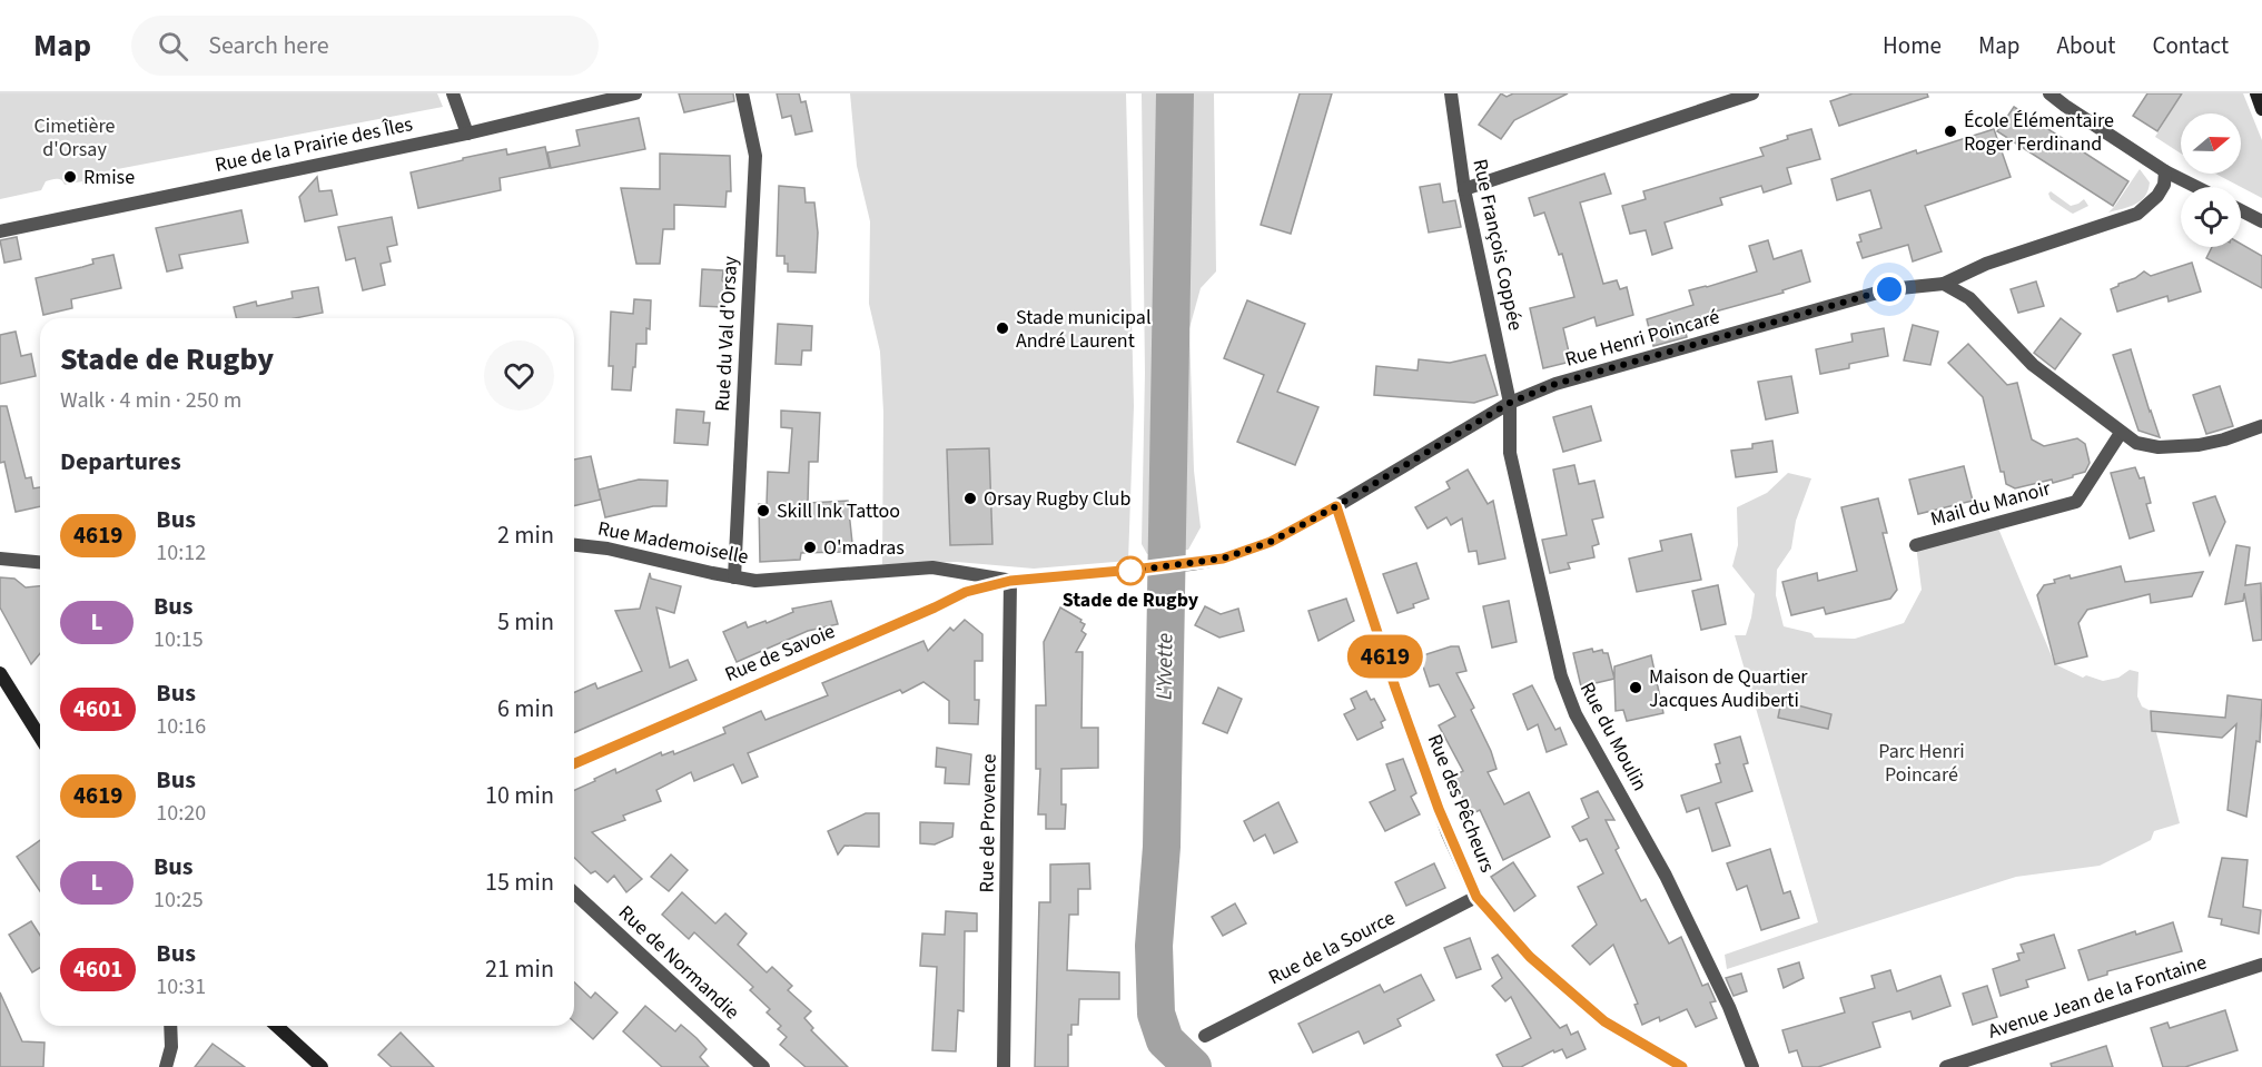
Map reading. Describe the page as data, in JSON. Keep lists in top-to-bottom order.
{
  "streets": {
    "street": [
      "Rue de la Prairie des Îles",
      "Rue François Coppée",
      "Rue du Val d'Orsay",
      "Rue Henri Poincaré",
      "Mail du Manoir",
      "Rue Mademoiselle",
      "Rue de Savoie",
      "Rue du Moulin",
      "Rue des Pêcheurs",
      "Rue de Provence",
      "Rue de la Source",
      "Rue de Normandie",
      "Avenue Jean de la Fontaine"
    ]
  },
  "crossings": [
    ["Rue François Coppée", "Rue Henri Poincaré"],
    ["Rue François Coppée", "Rue du Moulin"],
    ["Rue du Val d'Orsay", "Rue Mademoiselle"],
    ["Rue Henri Poincaré", "Rue Mademoiselle"],
    ["Rue Henri Poincaré", "Rue de Savoie"],
    ["Rue Henri Poincaré", "Rue du Moulin"],
    ["Rue Henri Poincaré", "Rue des Pêcheurs"],
    ["Rue Henri Poincaré", "Rue de Provence"],
    ["Rue Mademoiselle", "Rue de Savoie"],
    ["Rue Mademoiselle", "Rue de Provence"],
    ["Rue de Savoie", "Rue de Provence"],
    ["Rue des Pêcheurs", "Rue de la Source"]
  ],
  "water": ["L'Yvette"],
  "parks": ["Cimetière d'Orsay", "Parc Henri Poincaré"],
  "places": [
    "École Élémentaire Roger Ferdinand",
    "Rmise",
    "Stade municipal André Laurent",
    "Orsay Rugby Club",
    "Skill Ink Tattoo",
    "O'madras",
    "Stade de Rugby",
    "Maison de Quartier Jacques Audiberti"
  ],
  "lines": ["bus line 4619"],
  "north": "right",
  "page": {
    "header": "Map",
    "search": "Search here",
    "nav": [
      "Home",
      "Map",
      "About",
      "Contact"
    ],
    "on_map": "4619",
    "heading": [
      ["Stade de Rugby", "Walk · 4 min · 250 m"],
      "Departures"
    ],
    "list": [
      {
        "mark": "4619",
        "name": "Bus",
        "note": "10:12",
        "value": "2 min"
      },
      {
        "mark": "L",
        "name": "Bus",
        "note": "10:15",
        "value": "5 min"
      },
      {
        "mark": "4601",
        "name": "Bus",
        "note": "10:16",
        "value": "6 min"
      },
      {
        "mark": "4619",
        "name": "Bus",
        "note": "10:20",
        "value": "10 min"
      },
      {
        "mark": "L",
        "name": "Bus",
        "note": "10:25",
        "value": "15 min"
      },
      {
        "mark": "4601",
        "name": "Bus",
        "note": "10:31",
        "value": "21 min"
      }
    ]
  }
}
